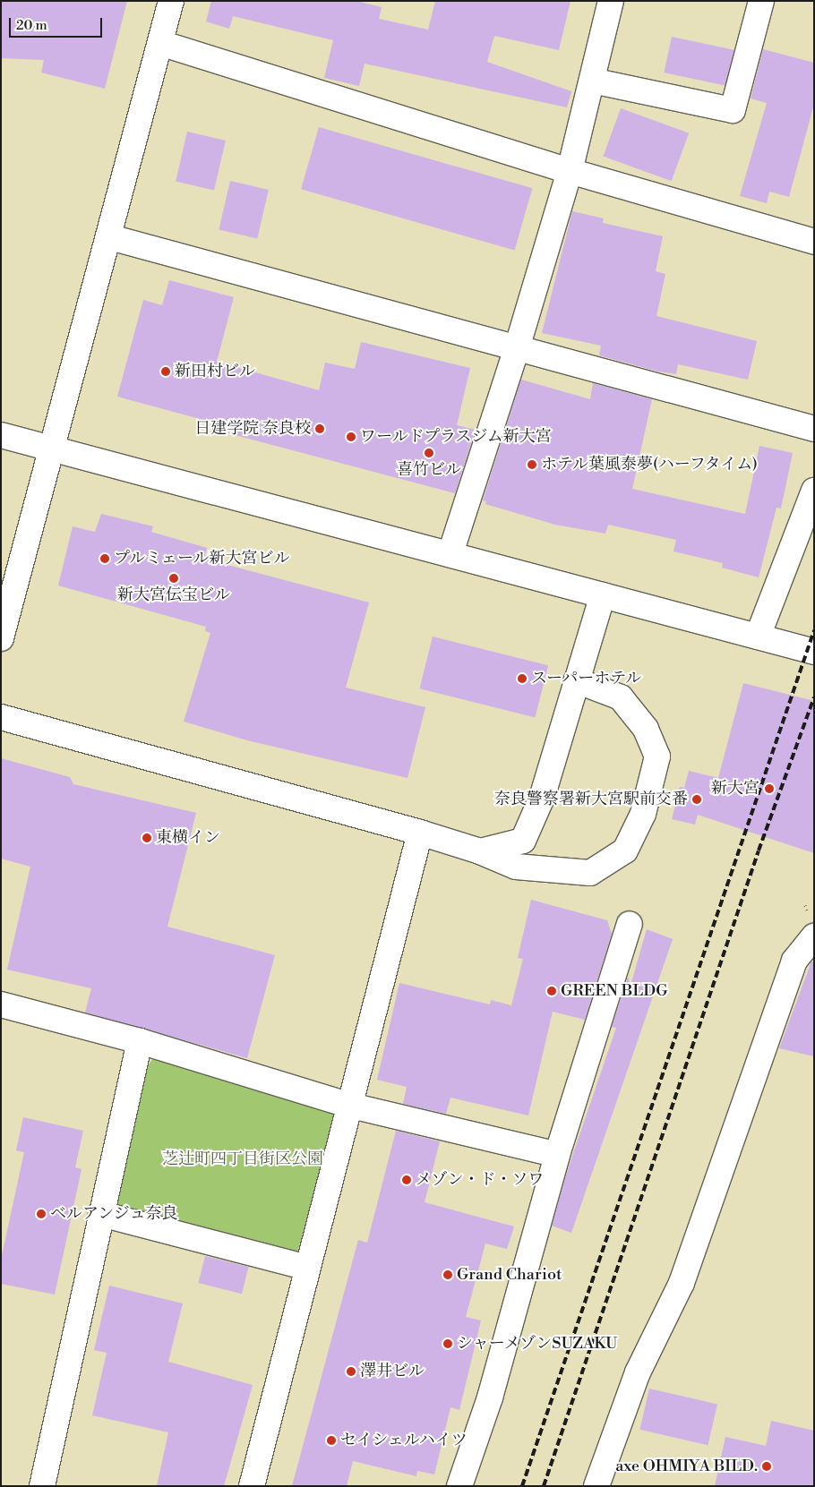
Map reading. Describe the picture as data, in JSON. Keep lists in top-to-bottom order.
{
  "parks": ["芝辻町四丁目街区公園"],
  "places": [
    "新田村ビル",
    "日建学院 奈良校",
    "ワールドプラスジム新大宮",
    "喜竹ビル",
    "ホテル葉風泰夢(ハーフタイム)",
    "プルミェール新大宮ビル",
    "新大宮伝宝ビル",
    "スーパーホテル",
    "新大宮",
    "奈良警察署新大宮駅前交番",
    "東横イン",
    "GREEN BLDG",
    "メゾン・ド・ソワ",
    "ベルアンジュ奈良",
    "Grand Chariot",
    "シャーメゾンSUZAKU",
    "澤井ビル",
    "セイシェルハイツ",
    "axe OHMIYA BILD."
  ],
  "scale_bar": "20 m"
}
